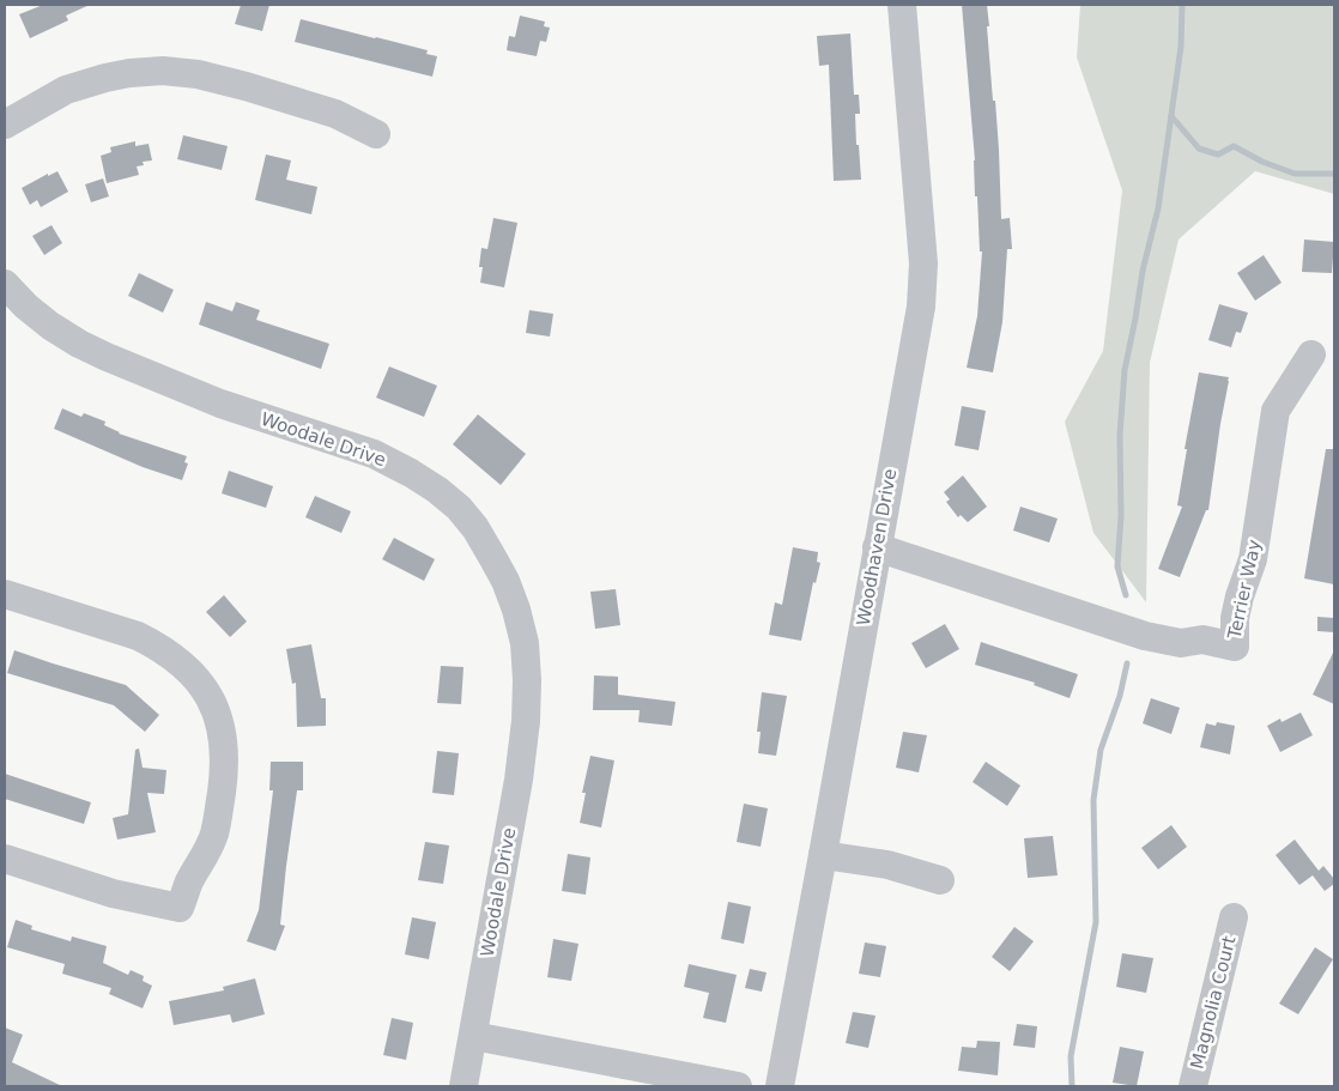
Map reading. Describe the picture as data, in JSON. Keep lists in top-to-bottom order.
{
  "streets": {
    "street": [
      "Woodale Drive",
      "Woodhaven Drive",
      "Terrier Way",
      "Magnolia Court"
    ]
  },
  "crossings": [
    ["Woodhaven Drive", "Terrier Way"]
  ]
}
